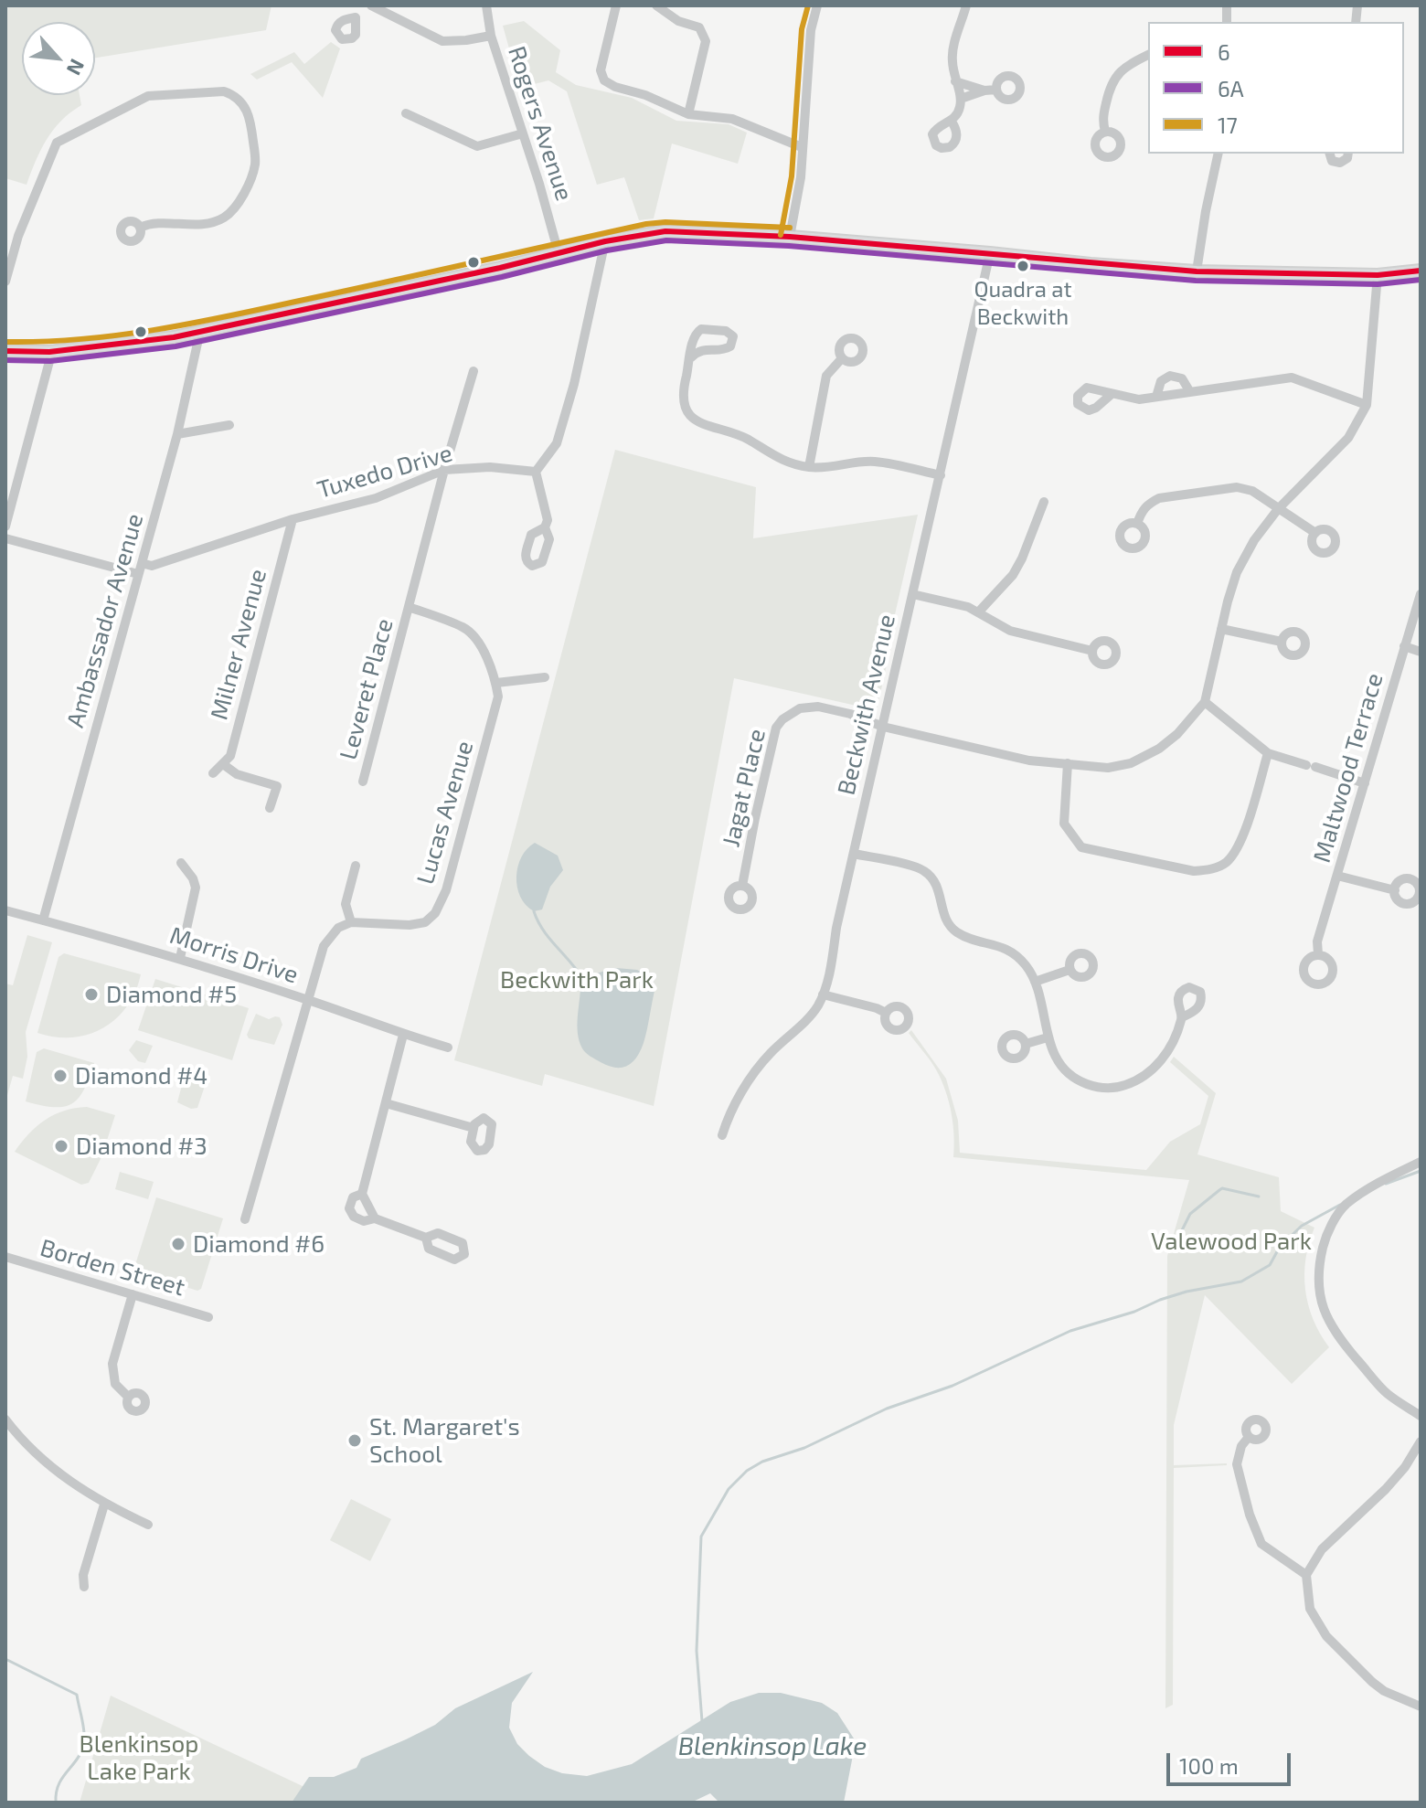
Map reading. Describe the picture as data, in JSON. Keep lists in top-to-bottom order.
{
  "streets": {
    "street": [
      "Rogers Avenue",
      "Tuxedo Drive",
      "Ambassador Avenue",
      "Milner Avenue",
      "Leveret Place",
      "Beckwith Avenue",
      "Maltwood Terrace",
      "Jagat Place",
      "Lucas Avenue",
      "Morris Drive",
      "Borden Street"
    ]
  },
  "crossings": [
    ["Tuxedo Drive", "Ambassador Avenue"],
    ["Tuxedo Drive", "Milner Avenue"],
    ["Ambassador Avenue", "Morris Drive"],
    ["Leveret Place", "Lucas Avenue"],
    ["Beckwith Avenue", "Jagat Place"]
  ],
  "water": ["Blenkinsop Lake"],
  "parks": ["Beckwith Park", "Valewood Park", "Blenkinsop Lake Park"],
  "places": [
    "Quadra at Beckwith",
    "Diamond #5",
    "Diamond #4",
    "Diamond #3",
    "Diamond #6",
    "St. Margaret's School"
  ],
  "lines": ["transit line 17", "transit line 6", "transit line 6A"],
  "legend": ["6", "6A", "17"],
  "scale_bar": "100 m",
  "north": "bottom right"
}
